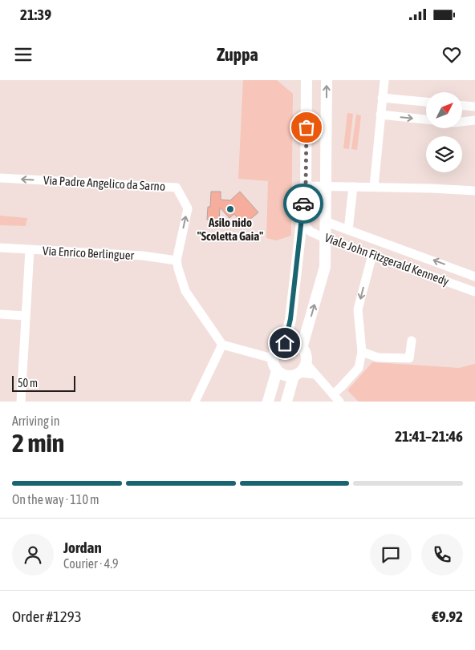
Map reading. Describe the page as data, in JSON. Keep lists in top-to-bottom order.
{
  "streets": {
    "street": ["Via Padre Angelico da Sarno", "Via Enrico Berlinguer", "Viale John Fitzgerald Kennedy"]
  },
  "crossings": [
    ["Via Padre Angelico da Sarno", "Via Enrico Berlinguer"]
  ],
  "places": ["Asilo nido \"Scoletta Gaia\""],
  "scale_bar": "50 m",
  "north": "top right",
  "page": {
    "status": "21:39",
    "header": "Zuppa",
    "scale": "50 m",
    "heading": ["2 min", "Arriving in", "21:41–21:46"],
    "panel": [
      "Jordan",
      "Courier · 4.9",
      "Order #1293",
      "€9.92"
    ],
    "bar": "On the way · 110 m"
  }
}
